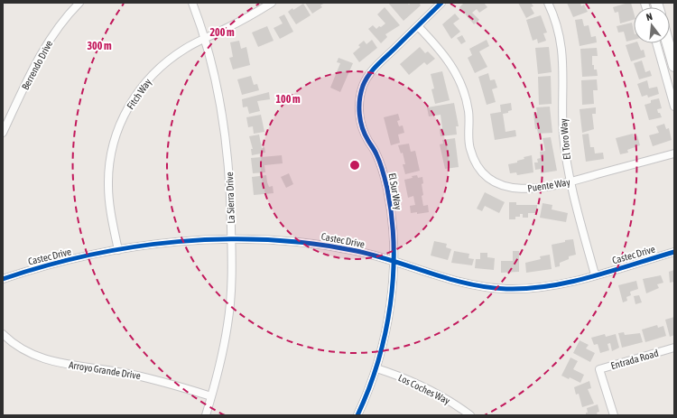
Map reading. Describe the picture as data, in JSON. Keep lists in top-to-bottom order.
{
  "streets": {
    "street": [
      "Berrendo Drive",
      "Fitch Way",
      "El Toro Way",
      "Puente Way",
      "El Sur Way",
      "La Sierra Drive",
      "Castec Drive",
      "Entrada Road",
      "Arroyo Grande Drive",
      "Los Coches Way"
    ]
  },
  "crossings": [
    ["Fitch Way", "La Sierra Drive"],
    ["Fitch Way", "Castec Drive"],
    ["El Toro Way", "Puente Way"],
    ["El Toro Way", "Castec Drive"],
    ["Puente Way", "El Sur Way"],
    ["El Sur Way", "Castec Drive"],
    ["El Sur Way", "Los Coches Way"],
    ["La Sierra Drive", "Castec Drive"],
    ["La Sierra Drive", "Arroyo Grande Drive"]
  ],
  "north": "top",
  "rings": ["200 m", "300 m", "100 m"]
}
